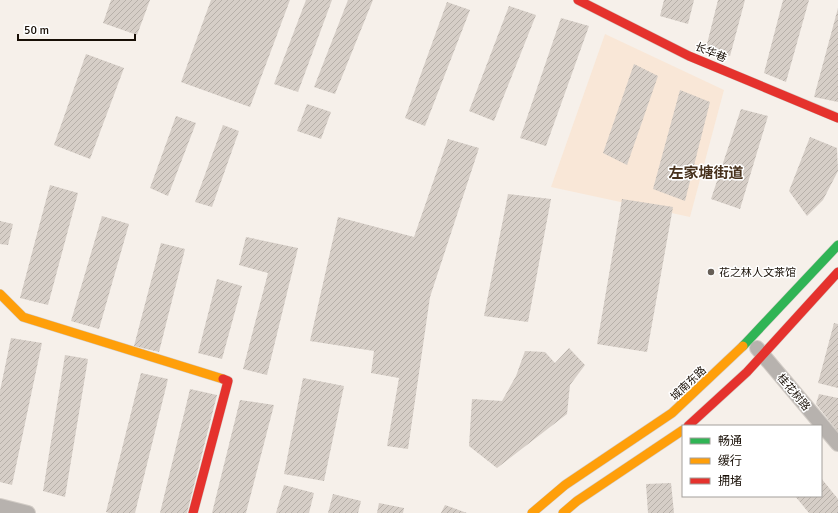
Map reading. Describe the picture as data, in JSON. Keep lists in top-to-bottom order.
{
  "streets": {
    "main road": ["长华巷", "城南东路"],
    "street": ["桂花树路"]
  },
  "crossings": [
    ["城南东路", "桂花树路"]
  ],
  "districts": ["左家塘街道"],
  "places": ["花之林人文茶馆"],
  "legend": ["畅通", "缓行", "拥堵"],
  "scale_bar": "50 m"
}
